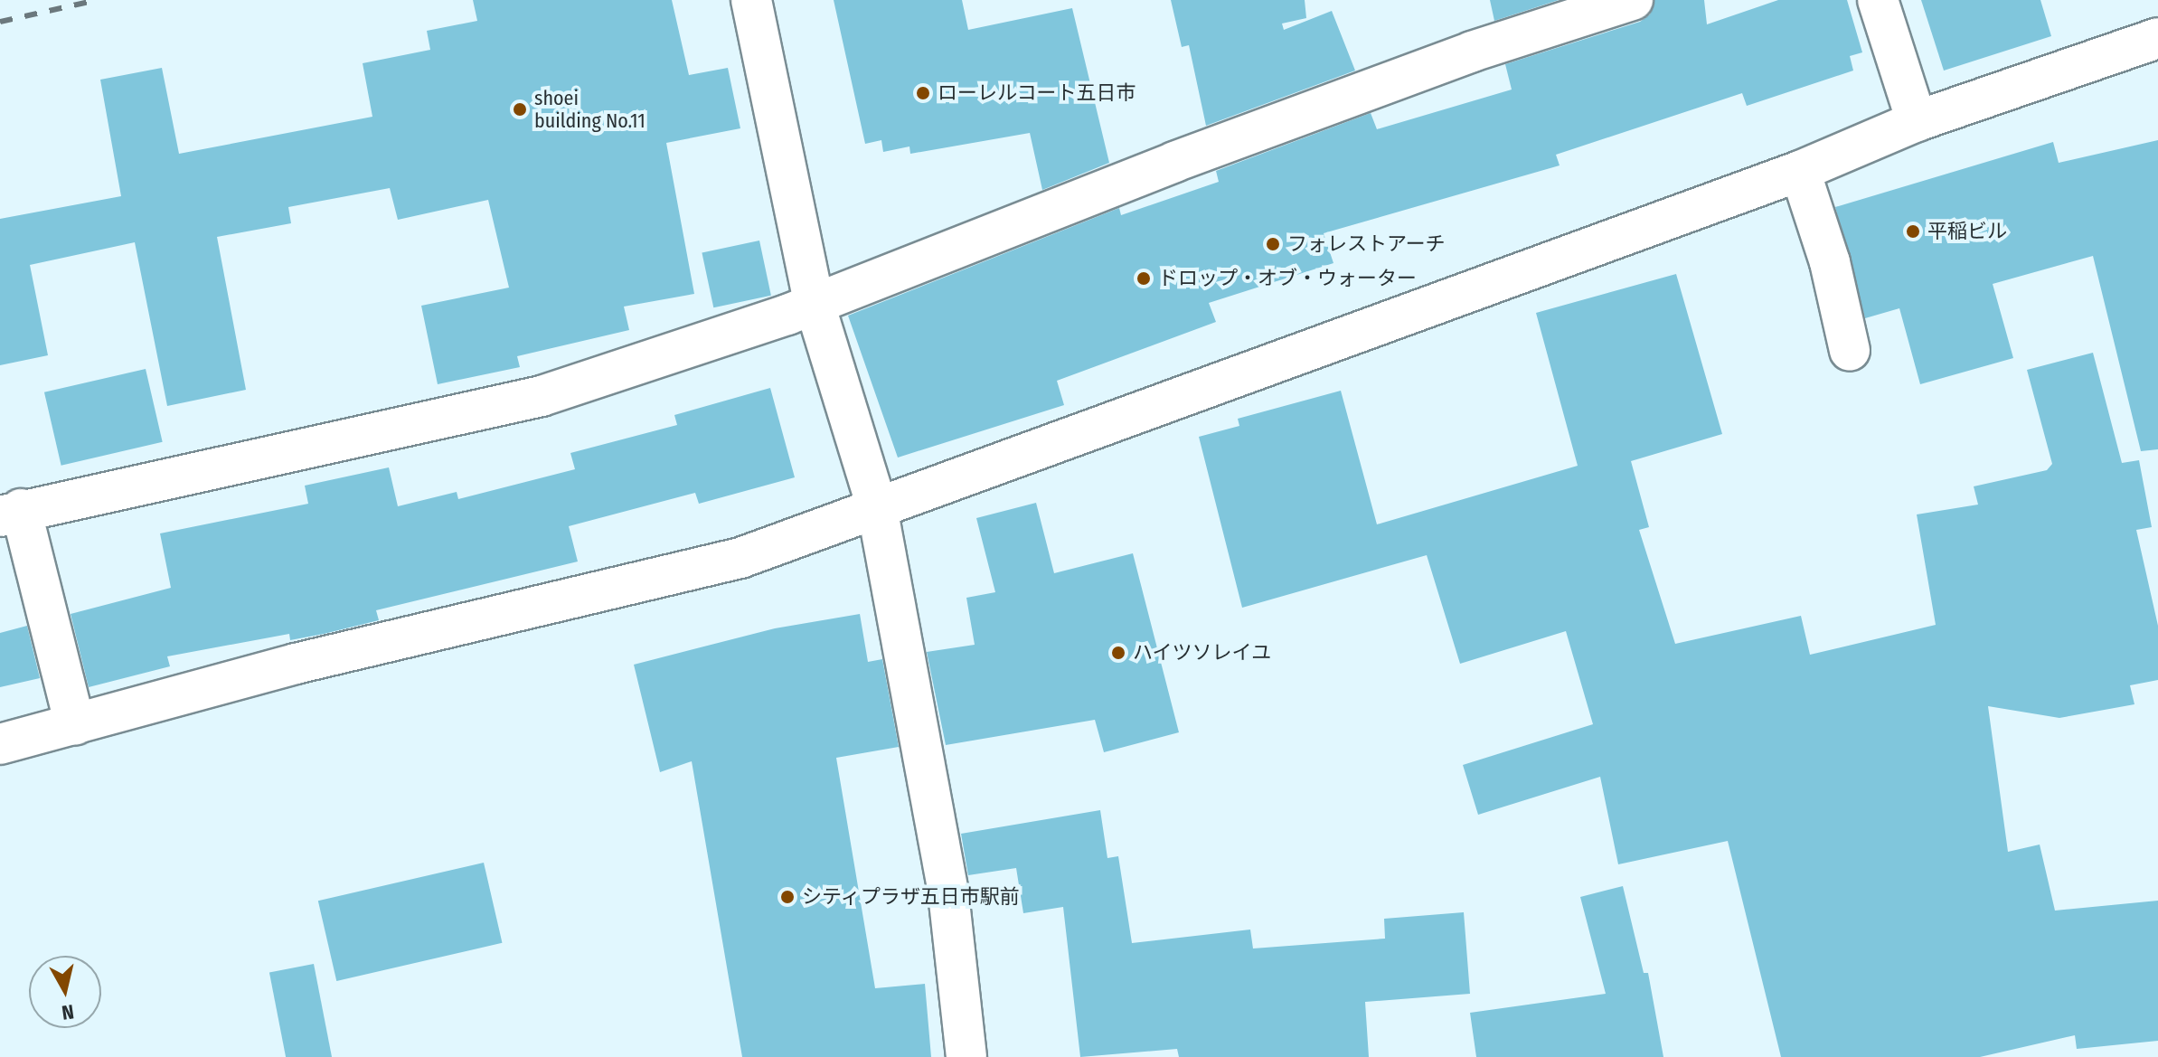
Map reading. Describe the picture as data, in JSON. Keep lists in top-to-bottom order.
{
  "places": [
    "ローレルコート五日市",
    "shoei building No.11",
    "平稲ビル",
    "フォレストアーチ",
    "ドロップ・オブ・ウォーター",
    "ハイツソレイユ",
    "シティプラザ五日市駅前"
  ],
  "north": "bottom"
}
